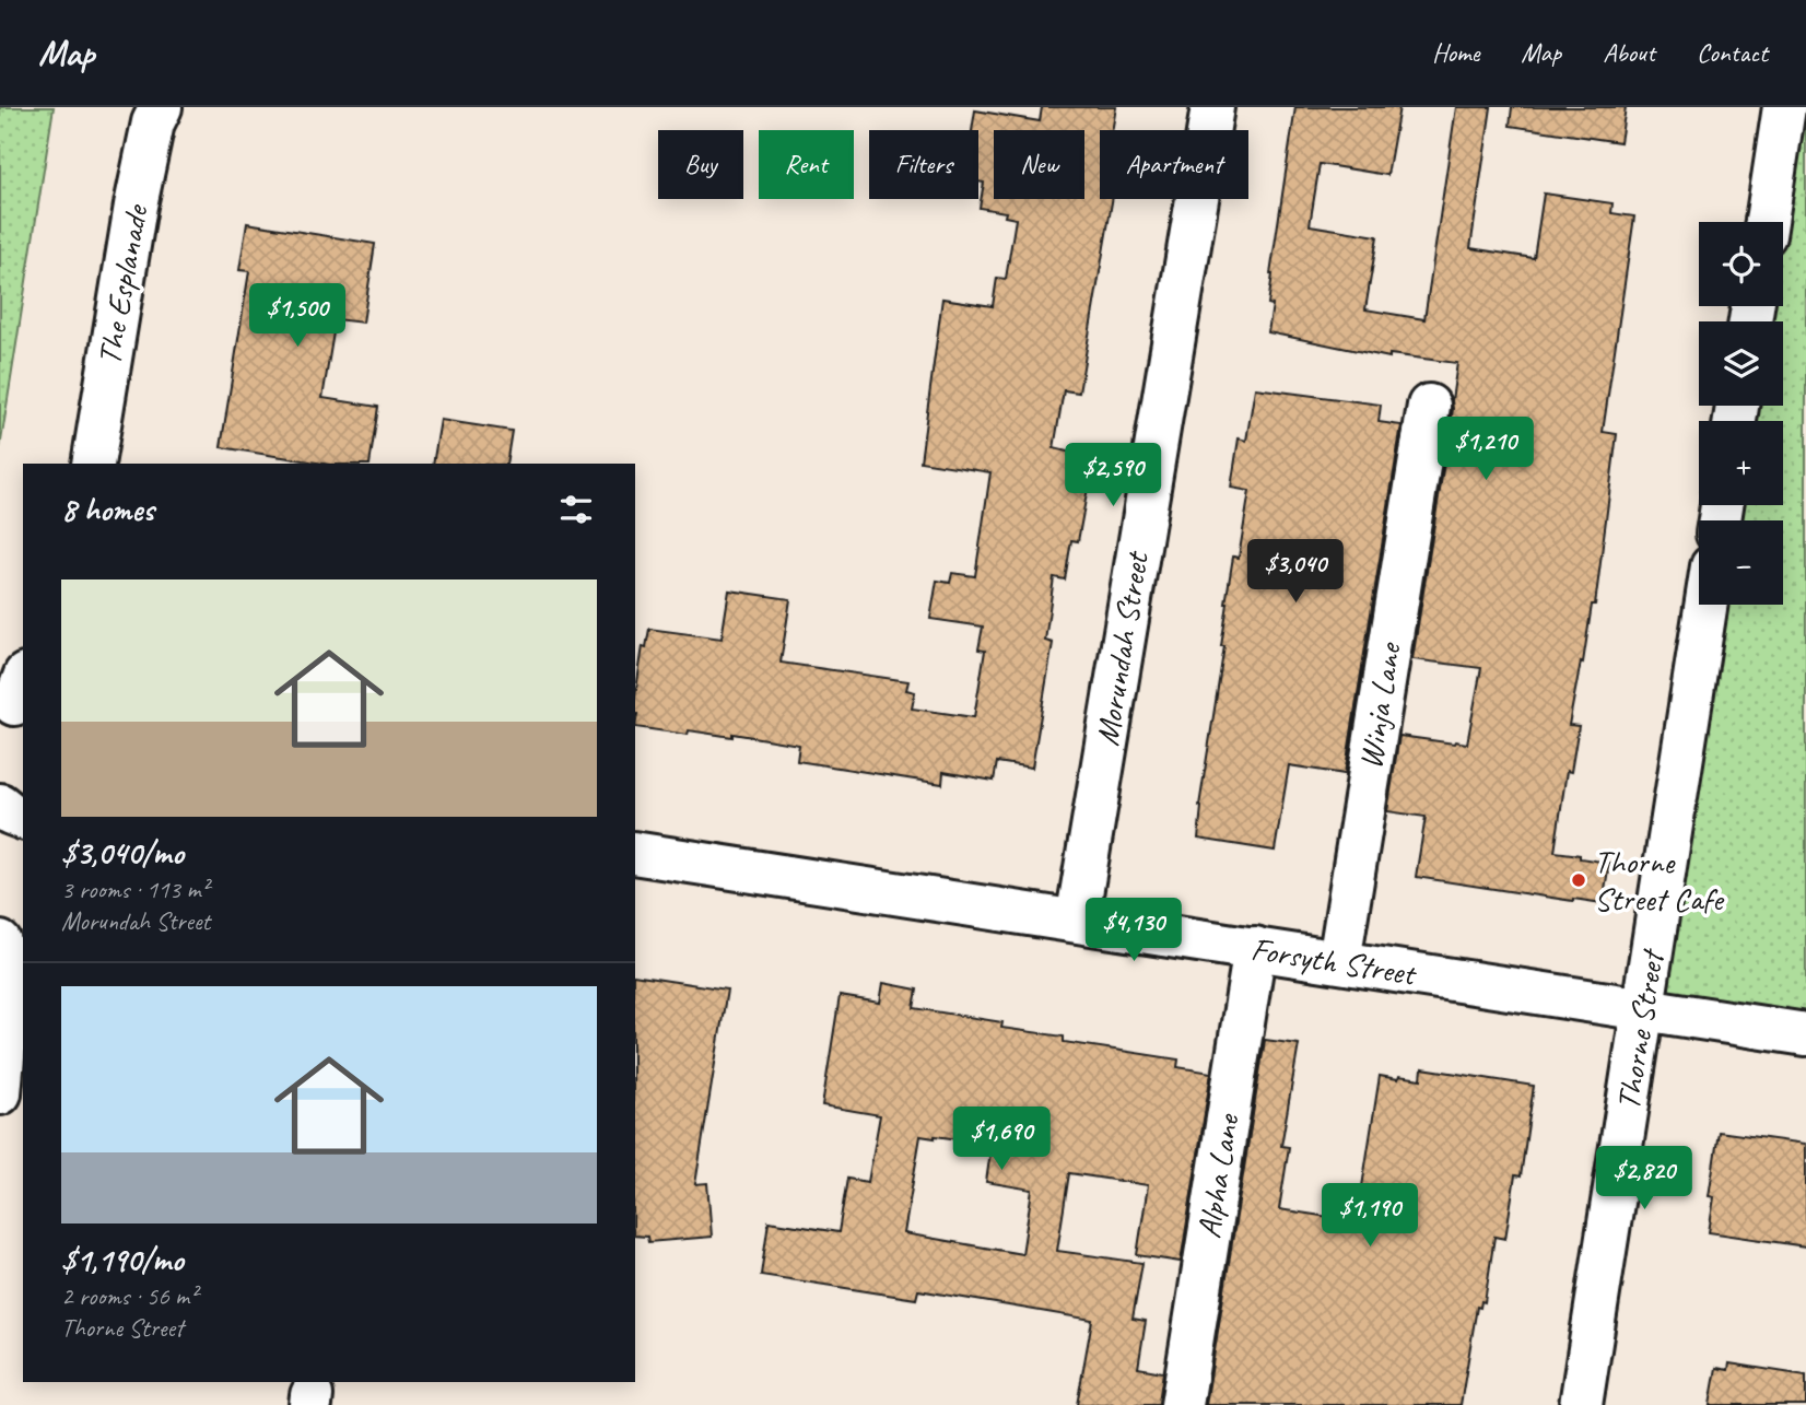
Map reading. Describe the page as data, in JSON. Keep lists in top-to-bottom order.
{
  "streets": {
    "street": [
      "The Esplanade",
      "Morundah Street",
      "Winja Lane",
      "Forsyth Street",
      "Thorne Street",
      "Alpha Lane"
    ]
  },
  "crossings": [
    ["Morundah Street", "Forsyth Street"],
    ["Winja Lane", "Forsyth Street"],
    ["Forsyth Street", "Thorne Street"],
    ["Forsyth Street", "Alpha Lane"]
  ],
  "places": ["Thorne Street Cafe"],
  "page": {
    "header": "Map",
    "nav": [
      "Home",
      "Map",
      "About",
      "Contact"
    ],
    "chip": [
      "Buy",
      "Rent",
      "Filters",
      "New",
      "Apartment"
    ],
    "map_buttons": ["+", "−"],
    "price": [
      "$1,500",
      "$1,210",
      "$2,590",
      "$3,040",
      "$4,130",
      "$1,690",
      "$2,820",
      "$1,190"
    ],
    "heading": "8 homes",
    "list": [
      {
        "name": "$3,040/mo",
        "note": "3 rooms · 113 m² · Morundah Street"
      },
      {
        "name": "$1,190/mo",
        "note": "2 rooms · 56 m² · Thorne Street"
      }
    ]
  }
}
